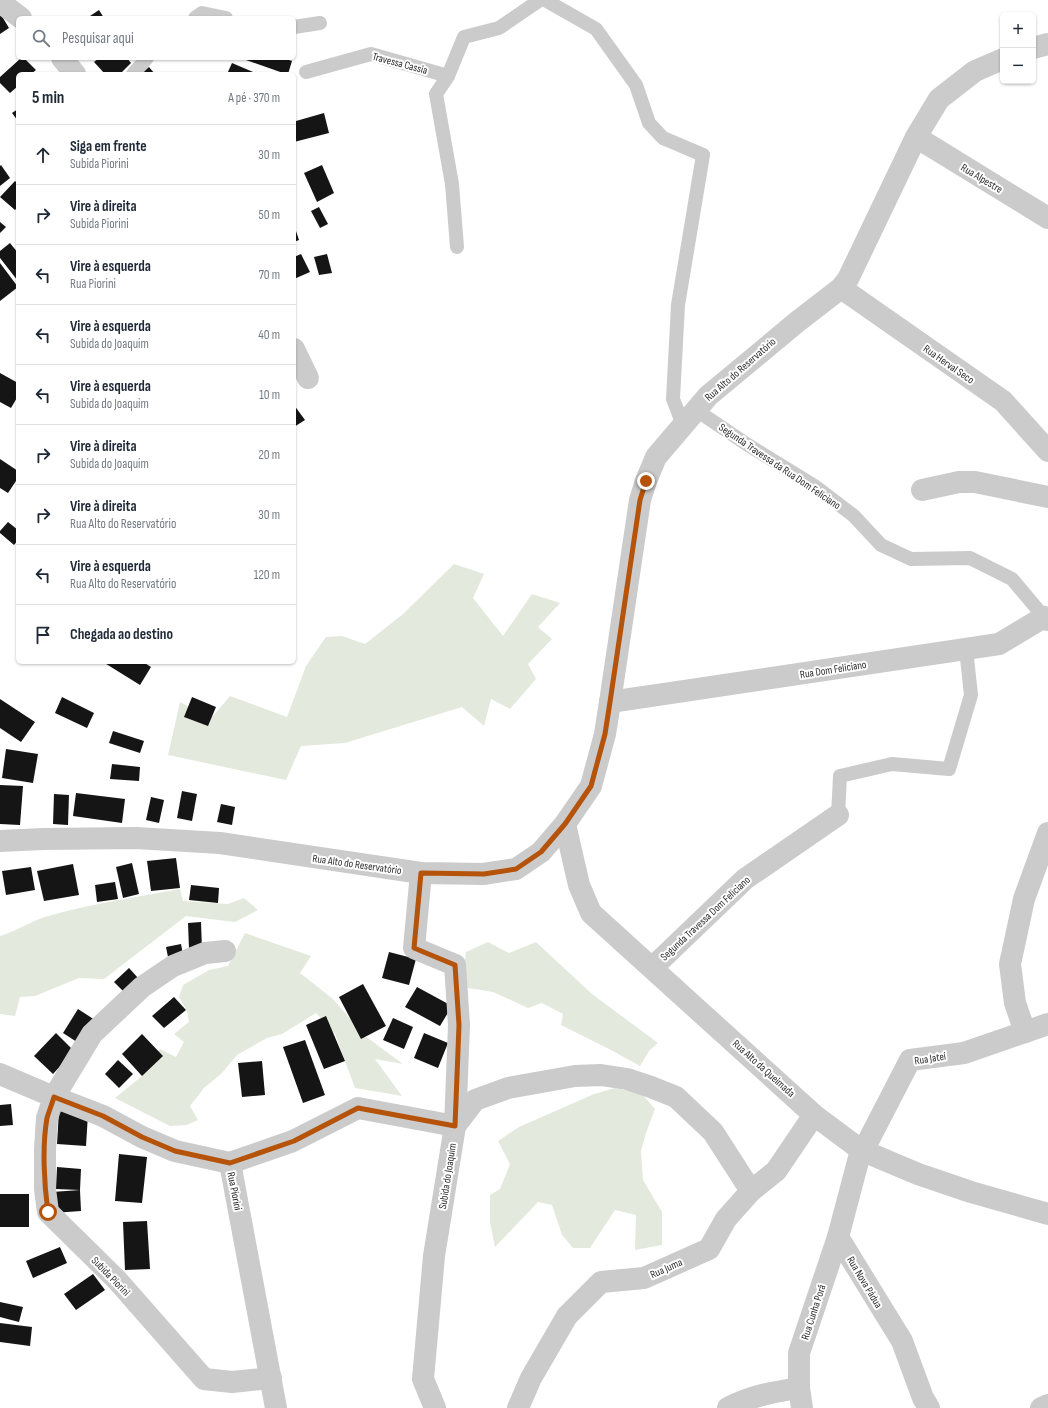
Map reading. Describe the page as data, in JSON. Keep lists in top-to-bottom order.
{
  "streets": {
    "street": [
      "Rua Alpestre",
      "Rua Herval Seco",
      "Rua Alto do Reservatório",
      "Rua Dom Feliciano",
      "Segunda Travessa Dom Feliciano",
      "Rua Jateí",
      "Rua Alto da Queimada",
      "Subida do Joaquim",
      "Rua Piorini",
      "Rua Juma",
      "Subida Piorini",
      "Rua Nova Pádua",
      "Rua Cunha Porã"
    ],
    "lane": ["Travessa Cassia", "Segunda Travessa da Rua Dom Feliciano"]
  },
  "crossings": [
    ["Rua Alpestre", "Rua Alto do Reservatório"],
    ["Rua Herval Seco", "Rua Alto do Reservatório"],
    ["Rua Alto do Reservatório", "Segunda Travessa da Rua Dom Feliciano"],
    ["Rua Alto do Reservatório", "Rua Dom Feliciano"],
    ["Rua Alto do Reservatório", "Rua Alto da Queimada"],
    ["Rua Alto do Reservatório", "Subida do Joaquim"],
    ["Segunda Travessa da Rua Dom Feliciano", "Rua Dom Feliciano"],
    ["Segunda Travessa Dom Feliciano", "Rua Alto da Queimada"],
    ["Rua Jateí", "Rua Alto da Queimada"],
    ["Rua Alto da Queimada", "Rua Juma"],
    ["Subida do Joaquim", "Rua Piorini"],
    ["Rua Piorini", "Subida Piorini"],
    ["Rua Nova Pádua", "Rua Cunha Porã"]
  ],
  "page": {
    "map_buttons": ["+", "−"],
    "search": "Pesquisar aqui",
    "heading": ["5 min", "A pé · 370 m"],
    "list": [
      ["Siga em frente", "Subida Piorini", "30 m"],
      ["Vire à direita", "Subida Piorini", "50 m"],
      ["Vire à esquerda", "Rua Piorini", "70 m"],
      ["Vire à esquerda", "Subida do Joaquim", "40 m"],
      ["Vire à esquerda", "Subida do Joaquim", "10 m"],
      ["Vire à direita", "Subida do Joaquim", "20 m"],
      ["Vire à direita", "Rua Alto do Reservatório", "30 m"],
      ["Vire à esquerda", "Rua Alto do Reservatório", "120 m"],
      "Chegada ao destino"
    ]
  }
}
